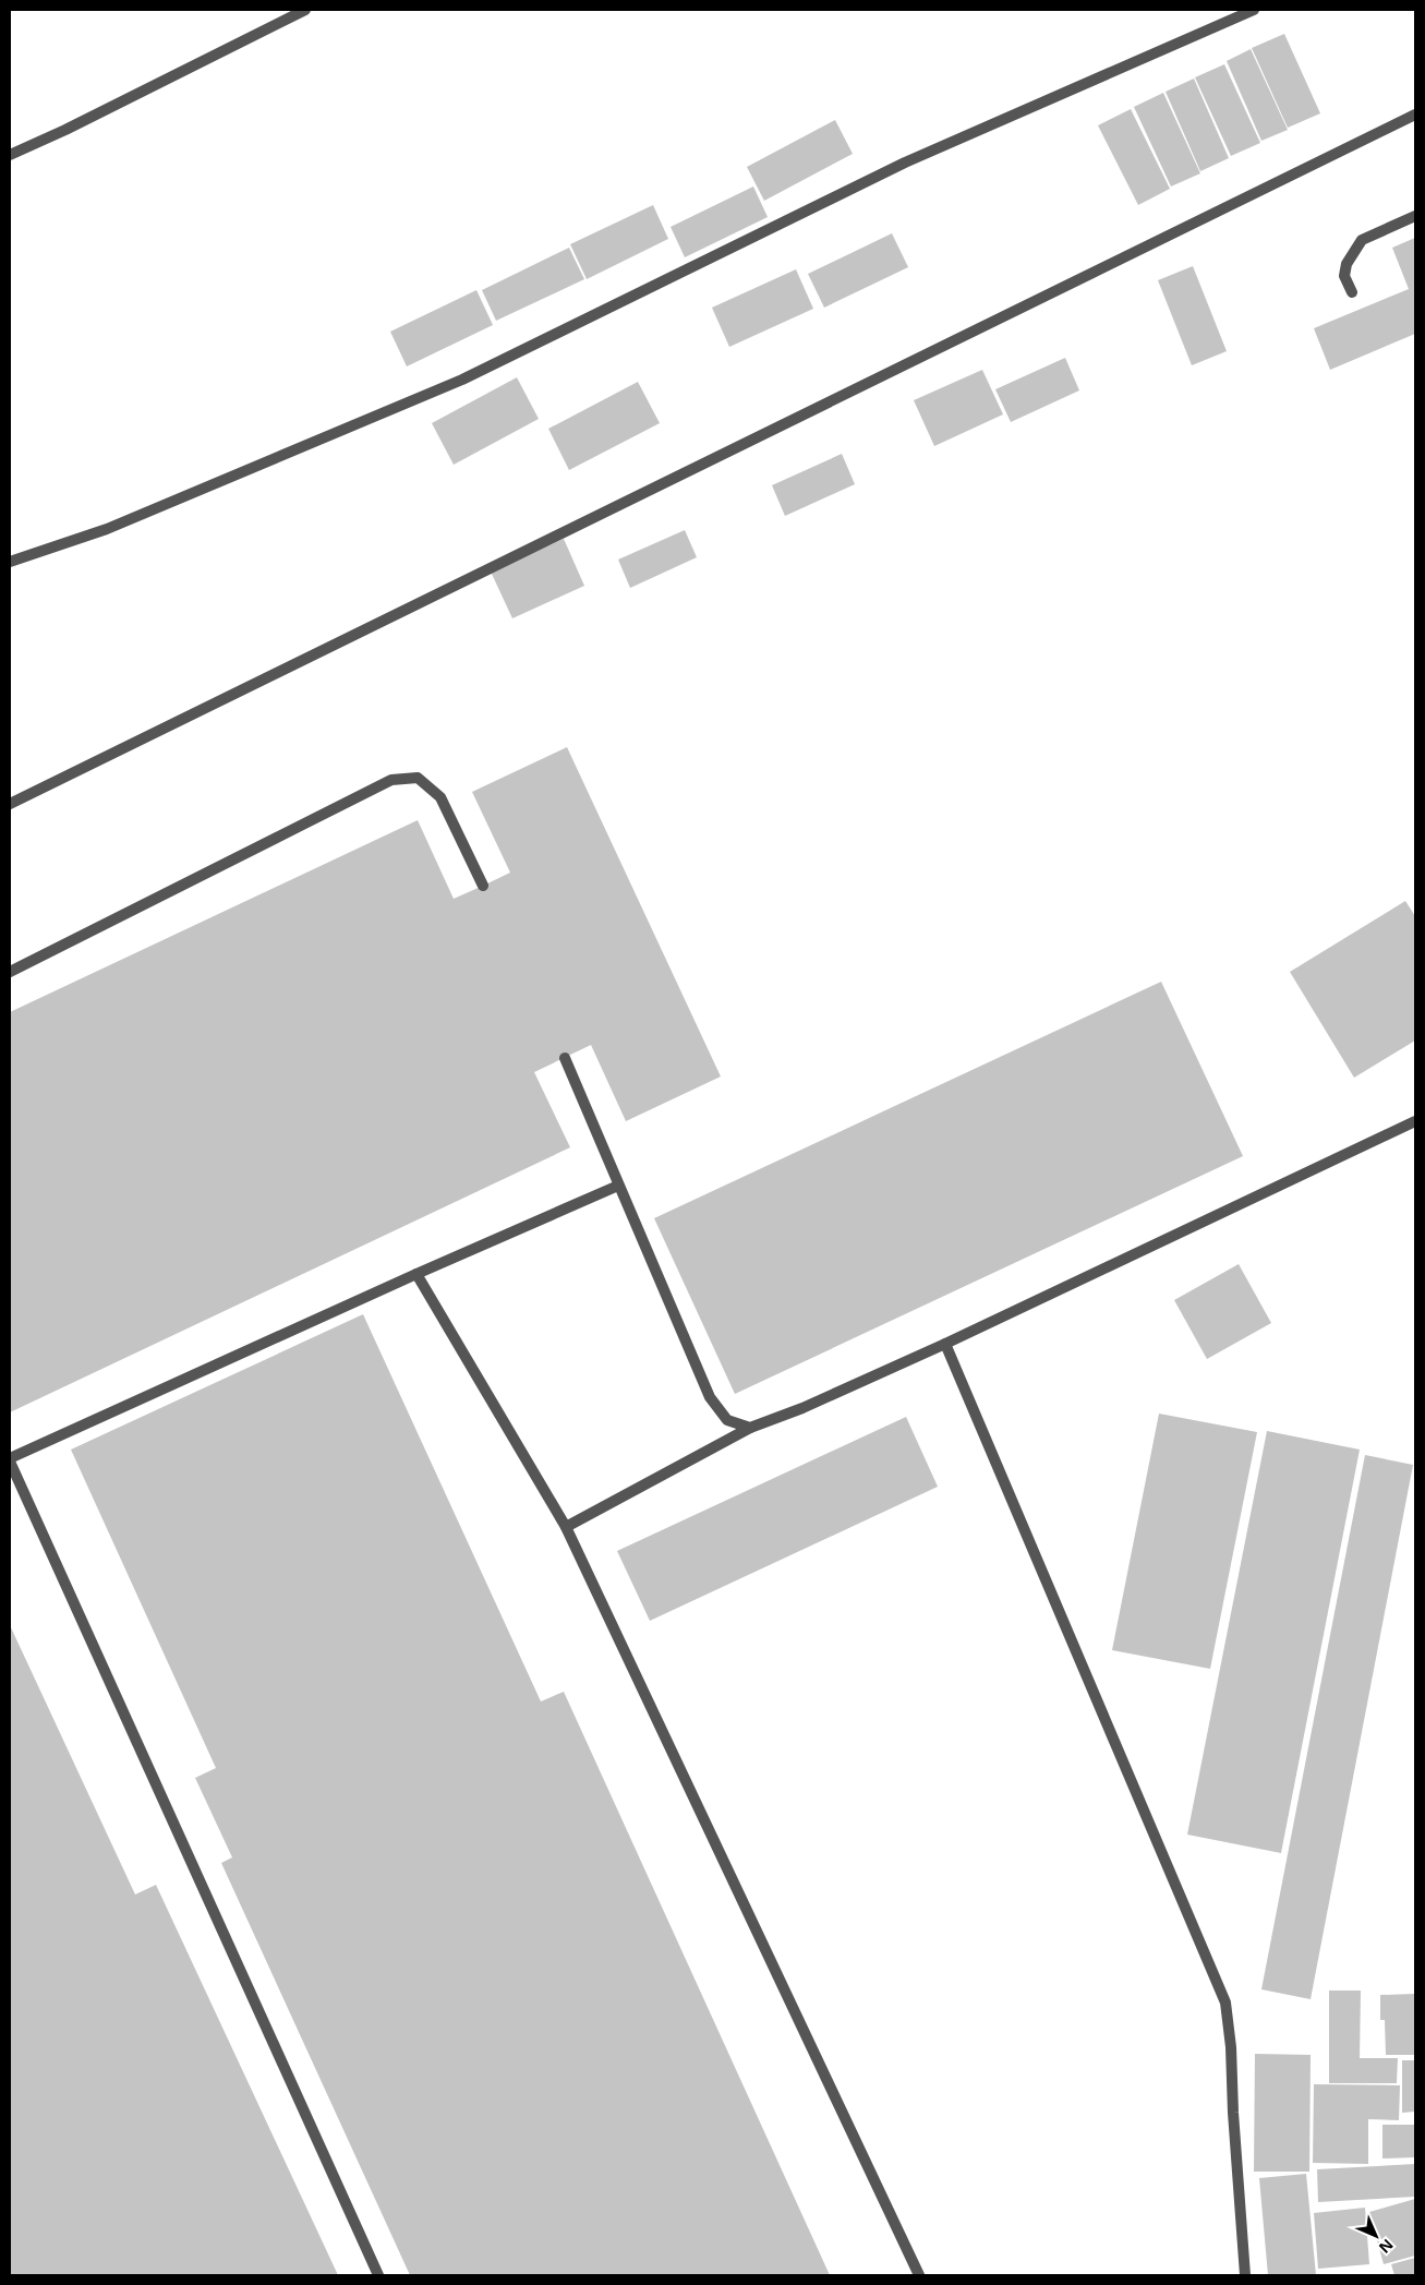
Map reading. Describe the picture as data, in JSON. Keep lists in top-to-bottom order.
{
  "north": "bottom right"
}
